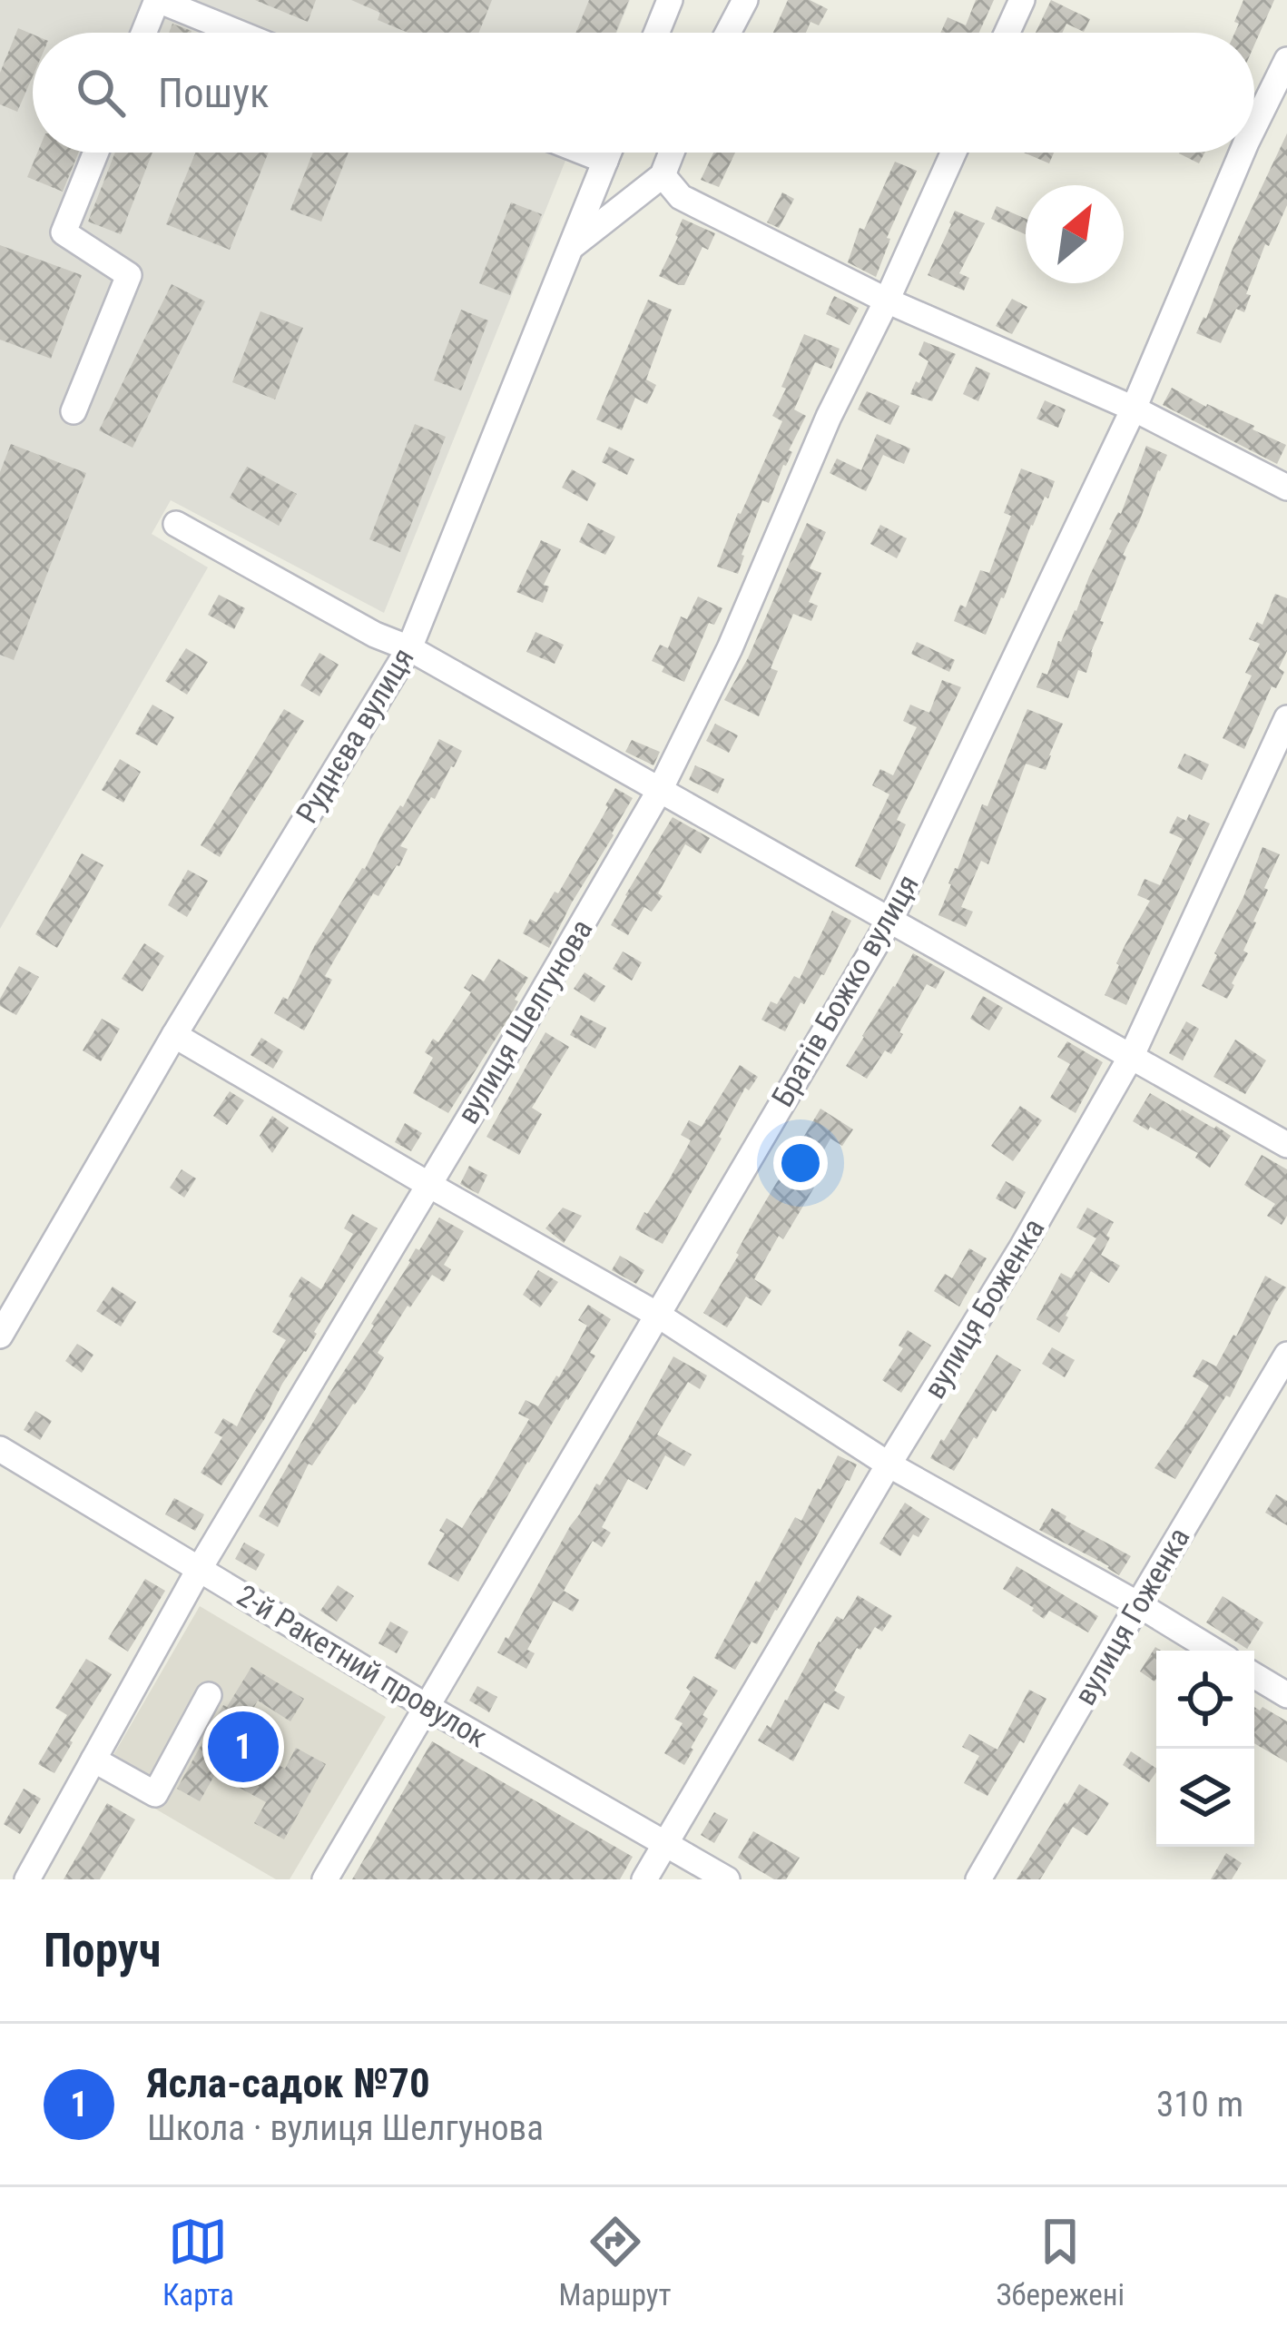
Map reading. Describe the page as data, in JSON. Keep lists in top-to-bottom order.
{
  "streets": {
    "street": [
      "Руднєва вулиця",
      "Братів Божко вулиця",
      "вулиця Шелгунова",
      "вулиця Боженка",
      "вулиця Гоженка",
      "2-й Ракетний провулок"
    ]
  },
  "crossings": [
    ["Братів Божко вулиця", "2-й Ракетний провулок"],
    ["вулиця Шелгунова", "2-й Ракетний провулок"],
    ["вулиця Боженка", "2-й Ракетний провулок"]
  ],
  "north": "top right",
  "page": {
    "search": "Пошук",
    "pins": "1",
    "heading": "Поруч",
    "list": [
      {
        "mark": "1",
        "name": "Ясла-садок №70",
        "note": "Школа · вулиця Шелгунова",
        "value": "310 m"
      }
    ],
    "nav": ["Карта", "Маршрут", "Збережені"]
  }
}
